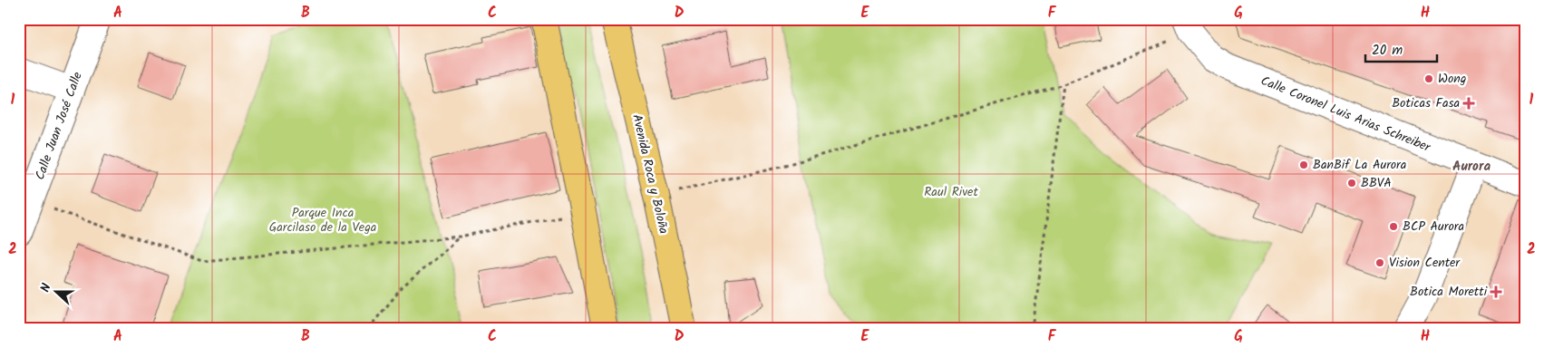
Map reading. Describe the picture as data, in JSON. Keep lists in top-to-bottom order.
{
  "streets": {
    "main road": ["Avenida Roca y Boloña"],
    "street": ["Calle Coronel Luis Arias Schreiber", "Calle Juan José Calle"]
  },
  "districts": ["Aurora"],
  "parks": ["Raul Rivet", "Parque Inca Garcilaso de la Vega"],
  "places": {
    "other": [
      "Wong",
      "BanBif La Aurora",
      "BBVA",
      "BCP Aurora",
      "Vision Center"
    ],
    "health": ["Boticas Fasa", "Botica Moretti"]
  },
  "scale_bar": "20 m",
  "north": "left",
  "grid": {
    "columns": [
      "A",
      "B",
      "C",
      "D",
      "E",
      "F",
      "G",
      "H"
    ],
    "rows": ["1", "2"]
  }
}
